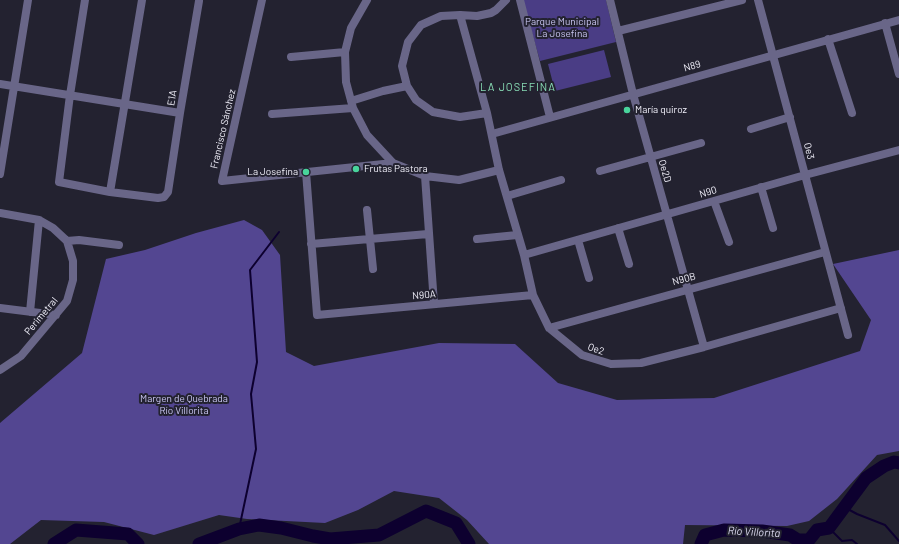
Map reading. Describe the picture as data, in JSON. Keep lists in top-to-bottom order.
{
  "streets": {
    "street": [
      "N89",
      "E1A",
      "Francisco Sánchez",
      "Oe3",
      "Oe2D",
      "N90",
      "N90B",
      "N90A",
      "Perimetral",
      "Oe2"
    ]
  },
  "crossings": [
    ["N89", "Oe3"],
    ["N89", "Oe2D"],
    ["N89", "Oe2"],
    ["Oe3", "N90"],
    ["Oe3", "N90B"],
    ["Oe3", "Oe2"],
    ["Oe2D", "N90"],
    ["Oe2D", "N90B"],
    ["Oe2D", "Oe2"],
    ["N90", "Oe2"],
    ["N90B", "Oe2"],
    ["N90A", "Oe2"]
  ],
  "districts": ["LA JOSEFINA"],
  "water": ["Río Villorita"],
  "parks": ["Parque Municipal La Josefina", "Margen de Quebrada Río Villorita"],
  "places": ["María quiroz", "Frutas Pastora", "La Josefina"]
}
